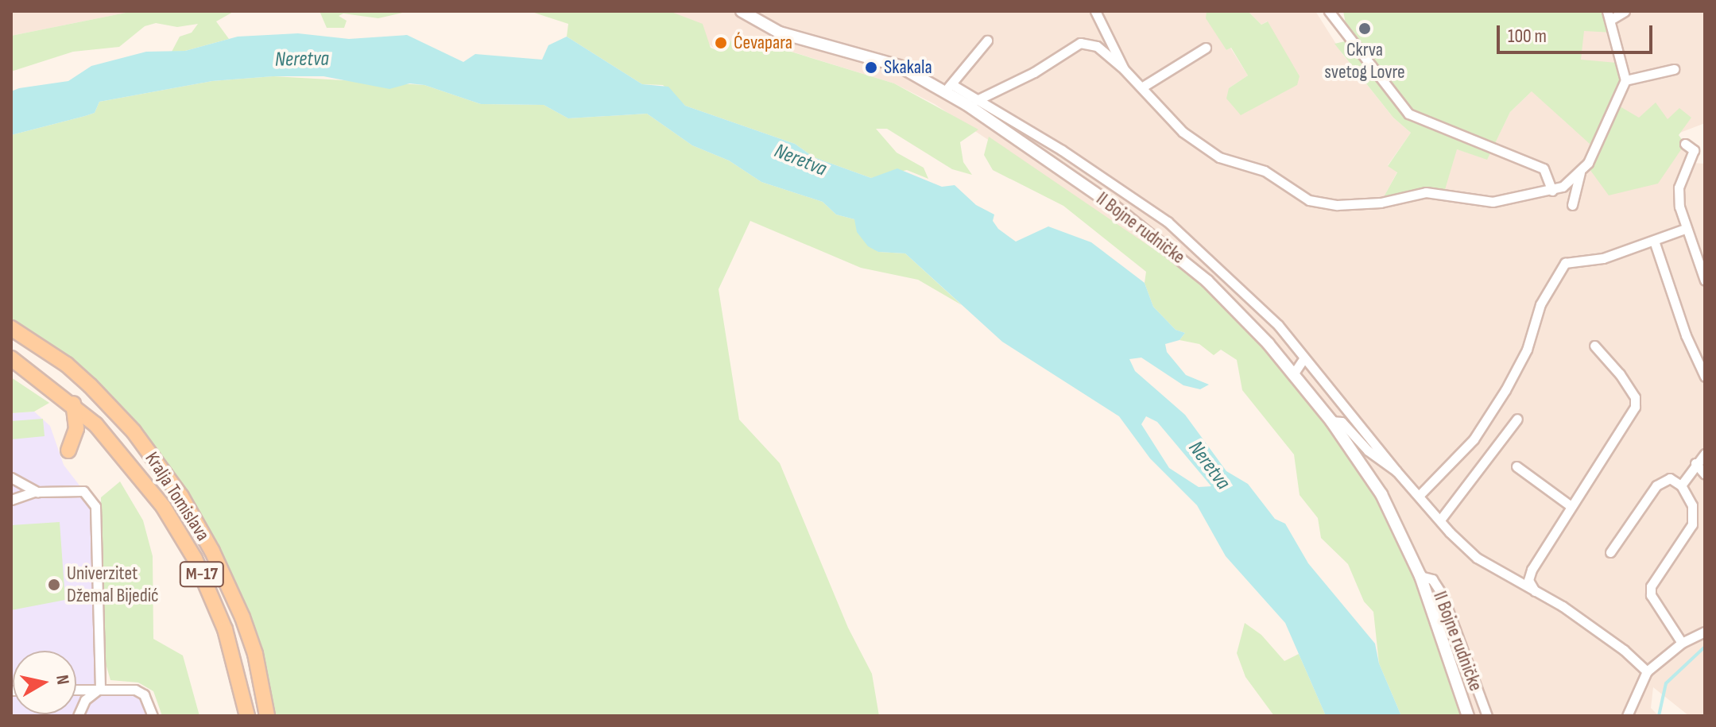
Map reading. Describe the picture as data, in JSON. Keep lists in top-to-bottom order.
{
  "streets": {
    "main road": ["Kralja Tomislava", "M-17"],
    "street": ["II Bojne rudničke"]
  },
  "water": ["Neretva"],
  "places": [
    "Ckrva svetog Lovre",
    "Ćevapara",
    "Skakala",
    "Univerzitet Džemal Bijedić"
  ],
  "scale_bar": "100 m",
  "north": "right"
}
